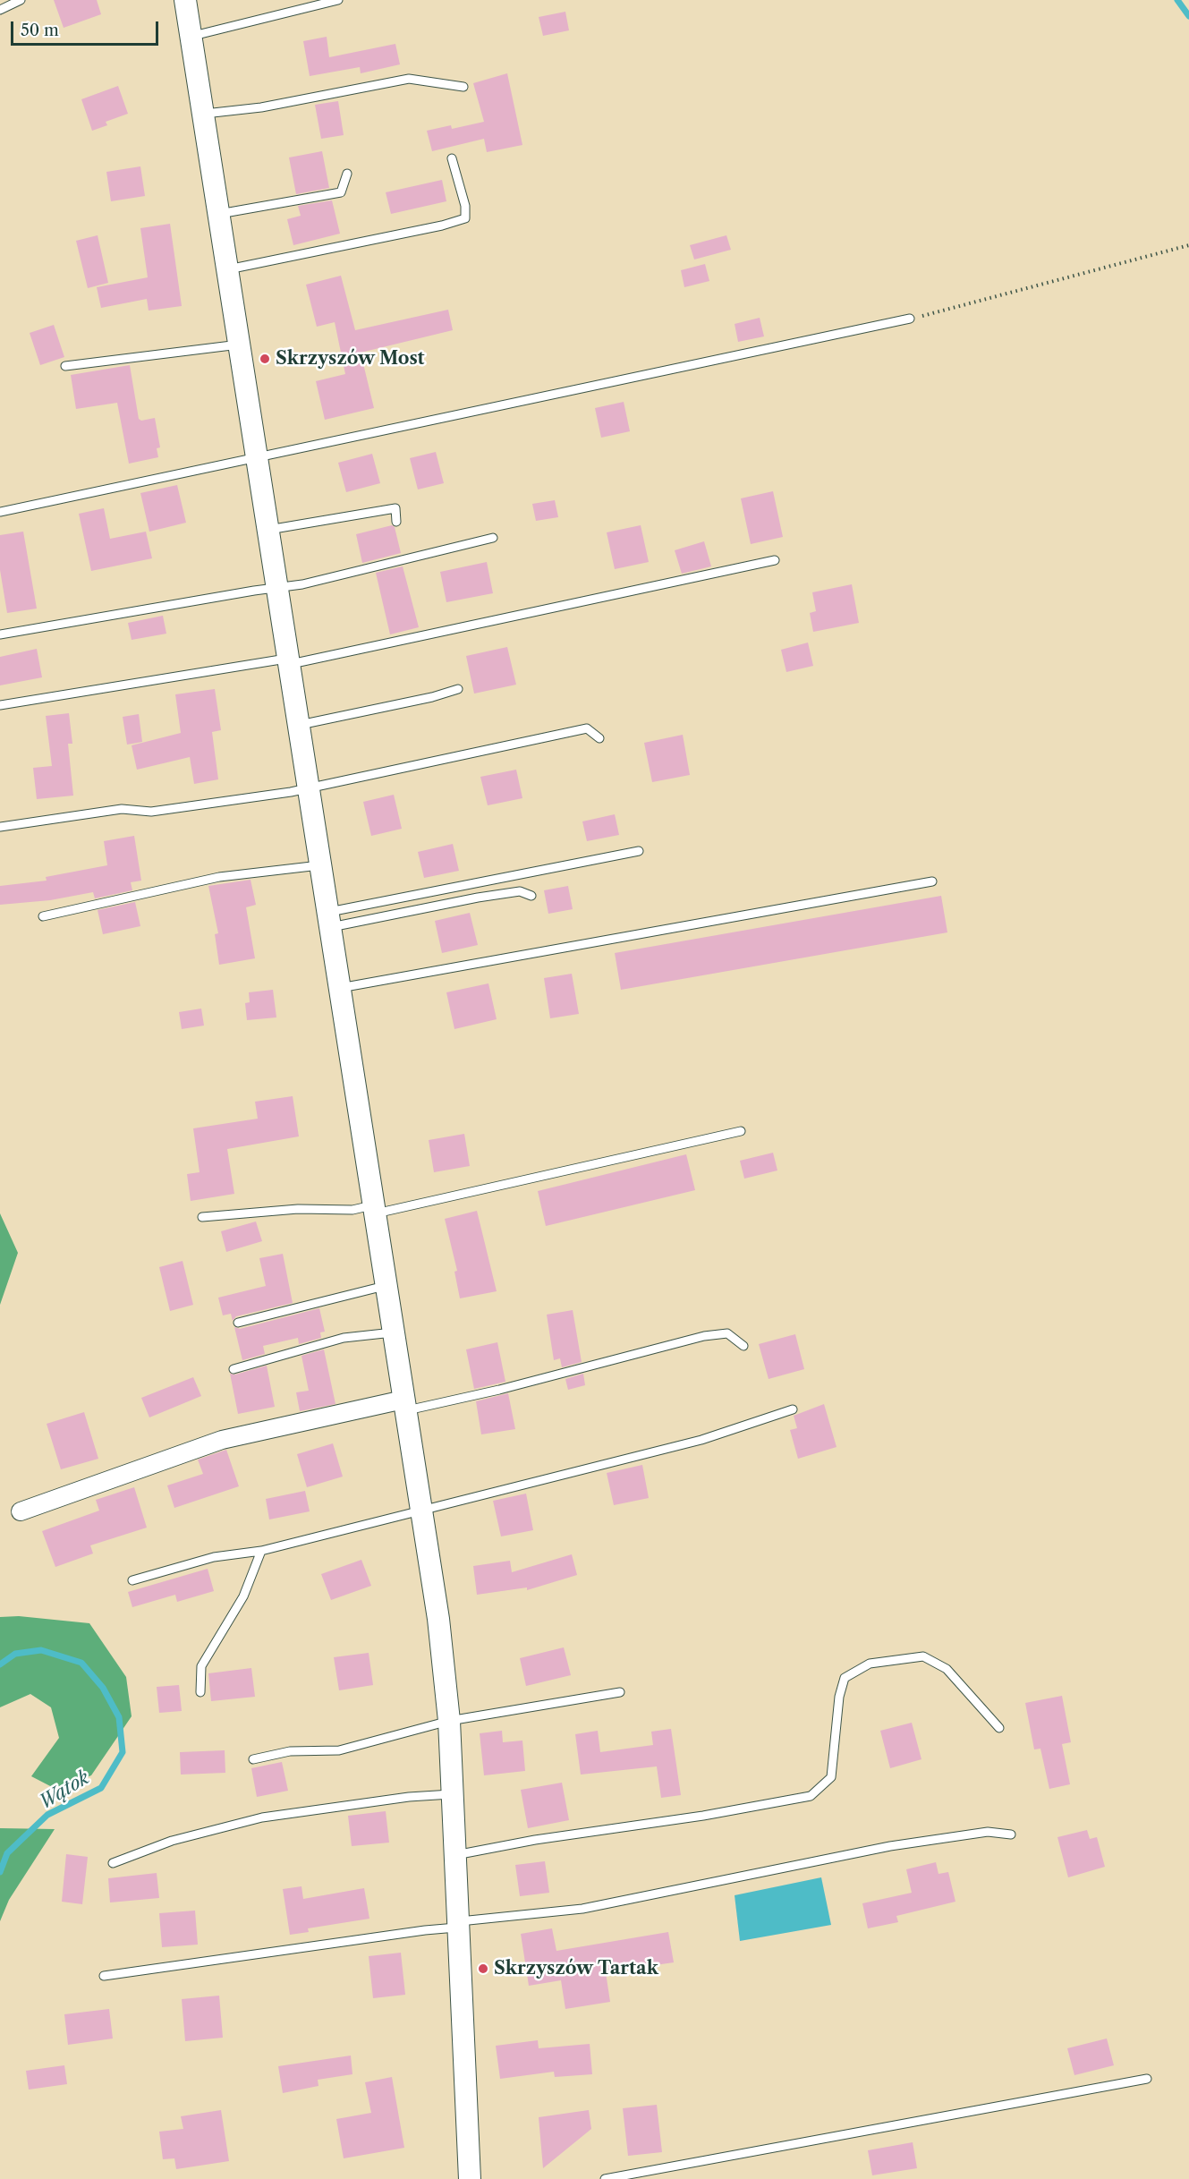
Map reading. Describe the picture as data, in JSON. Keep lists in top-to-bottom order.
{
  "water": ["Wątok"],
  "places": ["Skrzyszów Most", "Skrzyszów Tartak"],
  "scale_bar": "50 m"
}
